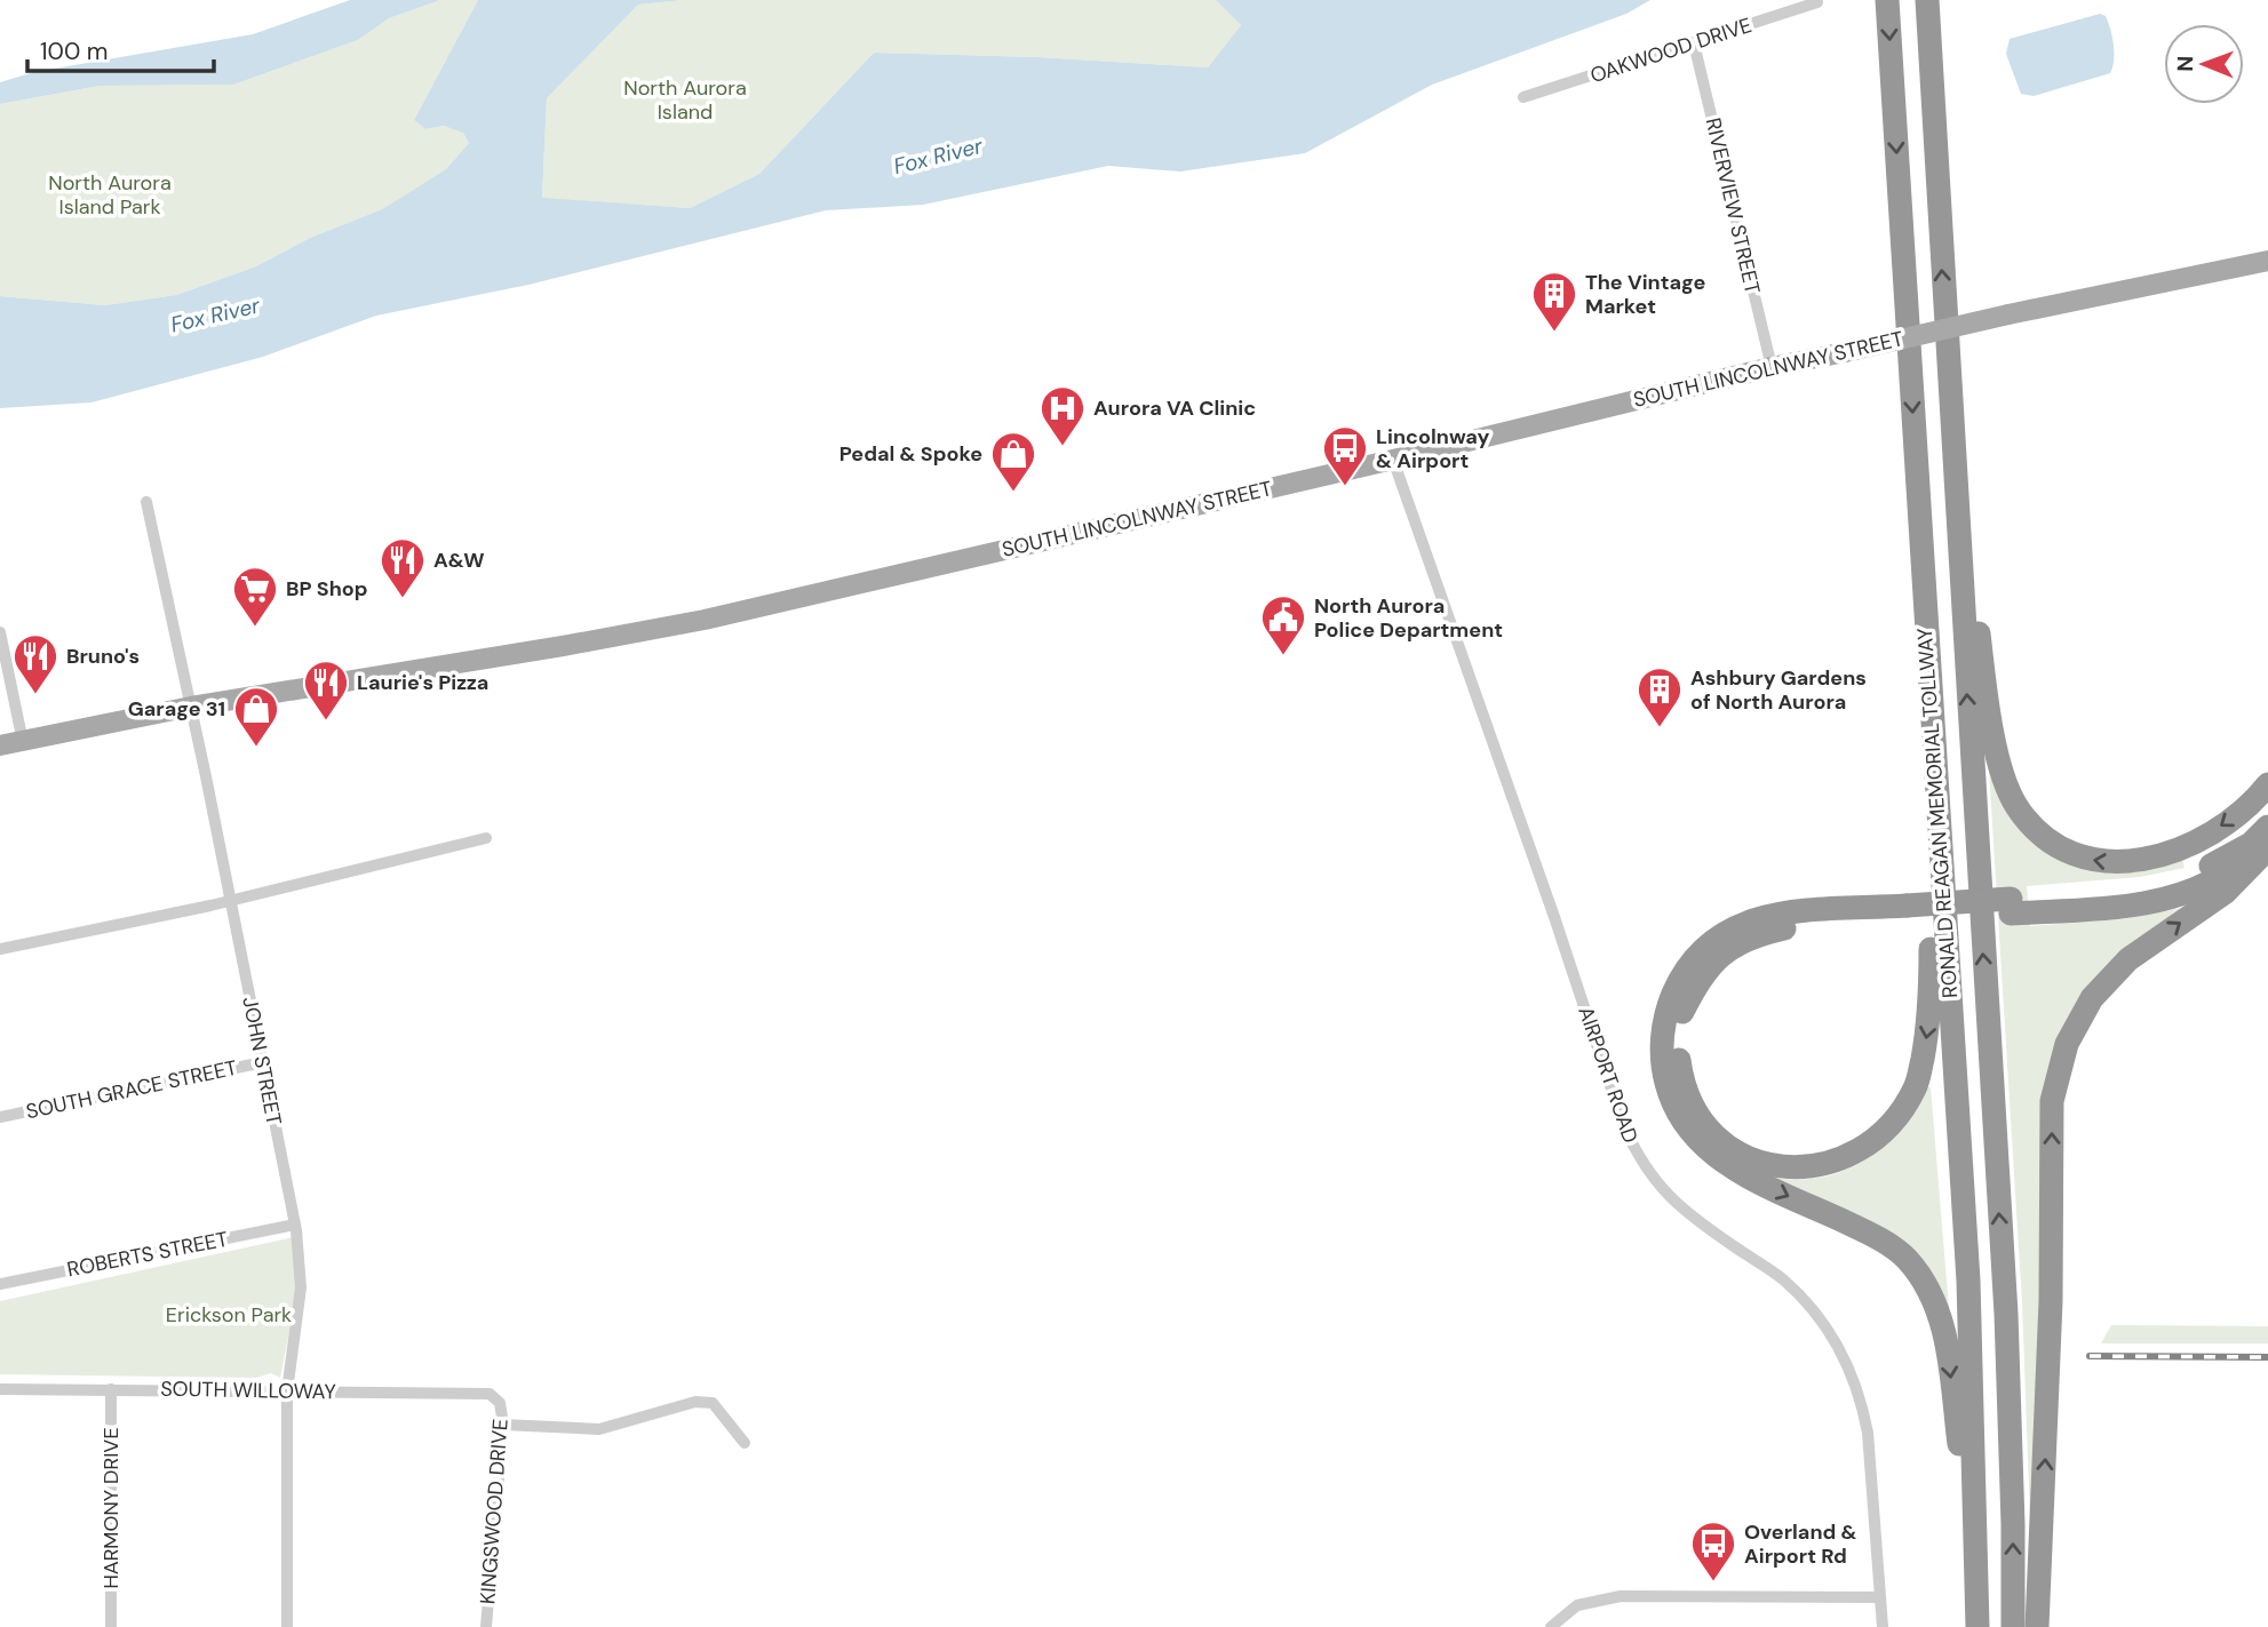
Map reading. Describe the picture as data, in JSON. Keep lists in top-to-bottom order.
{
  "streets": {
    "highway": ["RONALD REAGAN MEMORIAL TOLLWAY"],
    "main road": ["SOUTH LINCOLNWAY STREET"],
    "street": [
      "OAKWOOD DRIVE",
      "RIVERVIEW STREET",
      "JOHN STREET",
      "AIRPORT ROAD",
      "SOUTH GRACE STREET",
      "ROBERTS STREET",
      "SOUTH WILLOWAY",
      "HARMONY DRIVE",
      "KINGSWOOD DRIVE"
    ]
  },
  "crossings": [
    ["OAKWOOD DRIVE", "RIVERVIEW STREET"],
    ["RIVERVIEW STREET", "SOUTH LINCOLNWAY STREET"],
    ["SOUTH LINCOLNWAY STREET", "JOHN STREET"],
    ["SOUTH LINCOLNWAY STREET", "AIRPORT ROAD"],
    ["JOHN STREET", "SOUTH GRACE STREET"],
    ["JOHN STREET", "ROBERTS STREET"],
    ["JOHN STREET", "SOUTH WILLOWAY"],
    ["SOUTH WILLOWAY", "HARMONY DRIVE"],
    ["SOUTH WILLOWAY", "KINGSWOOD DRIVE"]
  ],
  "water": ["Fox River"],
  "parks": ["North Aurora Island", "North Aurora Island Park", "Erickson Park"],
  "places": {
    "building": ["The Vintage Market", "Ashbury Gardens of North Aurora"],
    "hospital": ["Aurora VA Clinic"],
    "bus stop": ["Lincolnway & Airport", "Overland & Airport Rd"],
    "shop": ["Pedal & Spoke", "Garage 31"],
    "restaurant": ["A&W", "Bruno's", "Laurie's Pizza"],
    "supermarket": ["BP Shop"],
    "public building": ["North Aurora Police Department"]
  },
  "scale_bar": "100 m",
  "north": "left"
}
